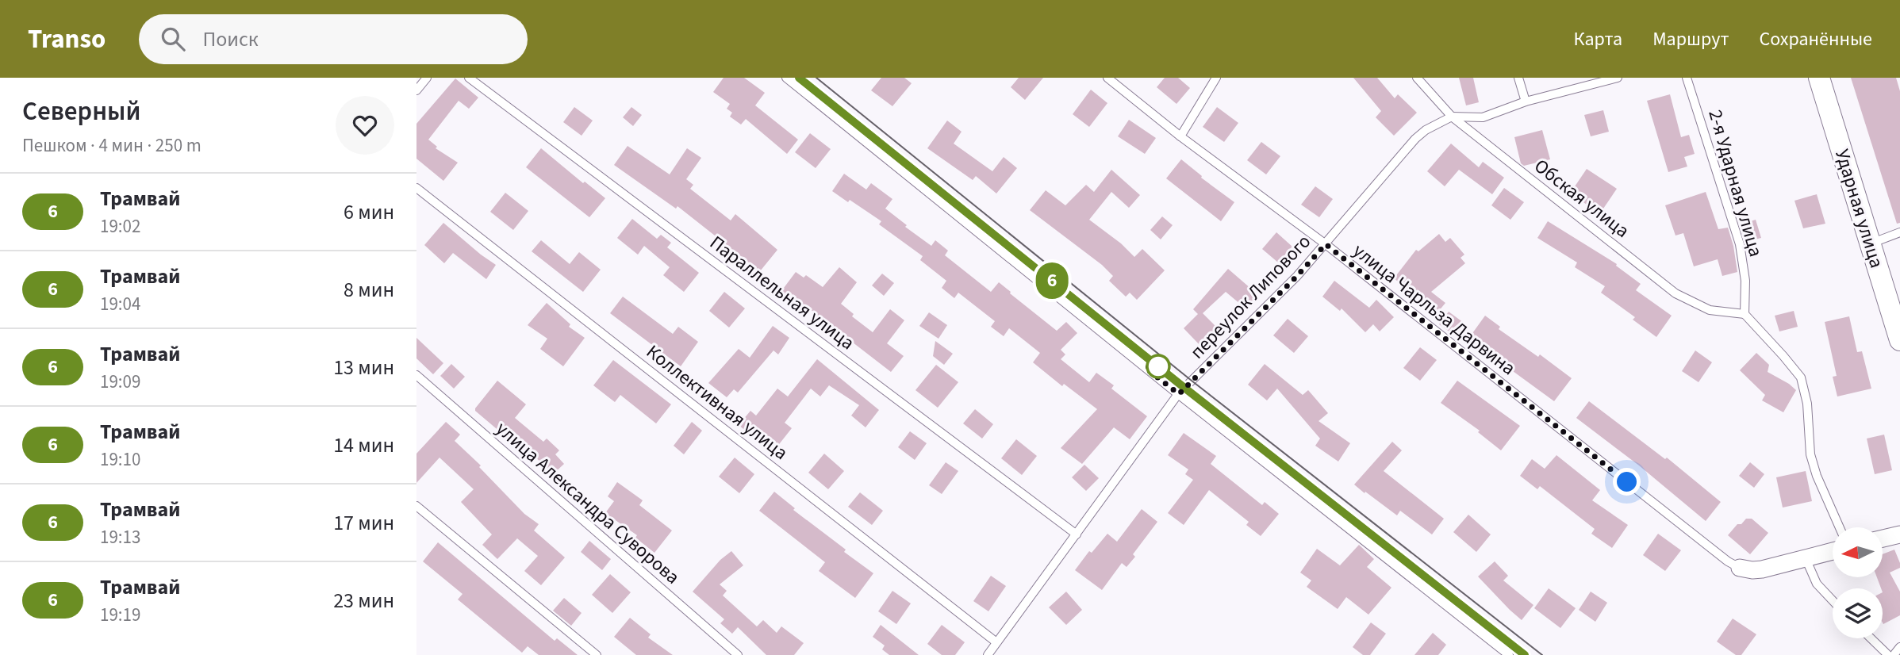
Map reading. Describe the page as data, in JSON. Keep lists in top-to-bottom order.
{
  "streets": {
    "street": ["Ударная улица"],
    "lane": [
      "2-я Ударная улица",
      "Обская улица",
      "Параллельная улица",
      "переулок Липового",
      "улица Чарльза Дарвина",
      "Коллективная улица",
      "улица Александра Суворова"
    ]
  },
  "crossings": [
    ["2-я Ударная улица", "Обская улица"],
    ["Обская улица", "переулок Липового"],
    ["Параллельная улица", "переулок Липового"],
    ["переулок Липового", "улица Чарльза Дарвина"],
    ["переулок Липового", "Коллективная улица"]
  ],
  "lines": ["tram line 6"],
  "north": "left",
  "page": {
    "header": "Transo",
    "search": "Поиск",
    "nav": ["Карта", "Маршрут", "Сохранённые"],
    "heading": ["Северный", "Пешком · 4 мин · 250 m"],
    "on_map": "6",
    "list": [
      {
        "mark": "6",
        "name": "Трамвай",
        "note": "19:02",
        "value": "6 мин"
      },
      {
        "mark": "6",
        "name": "Трамвай",
        "note": "19:04",
        "value": "8 мин"
      },
      {
        "mark": "6",
        "name": "Трамвай",
        "note": "19:09",
        "value": "13 мин"
      },
      {
        "mark": "6",
        "name": "Трамвай",
        "note": "19:10",
        "value": "14 мин"
      },
      {
        "mark": "6",
        "name": "Трамвай",
        "note": "19:13",
        "value": "17 мин"
      },
      {
        "mark": "6",
        "name": "Трамвай",
        "note": "19:19",
        "value": "23 мин"
      }
    ]
  }
}
